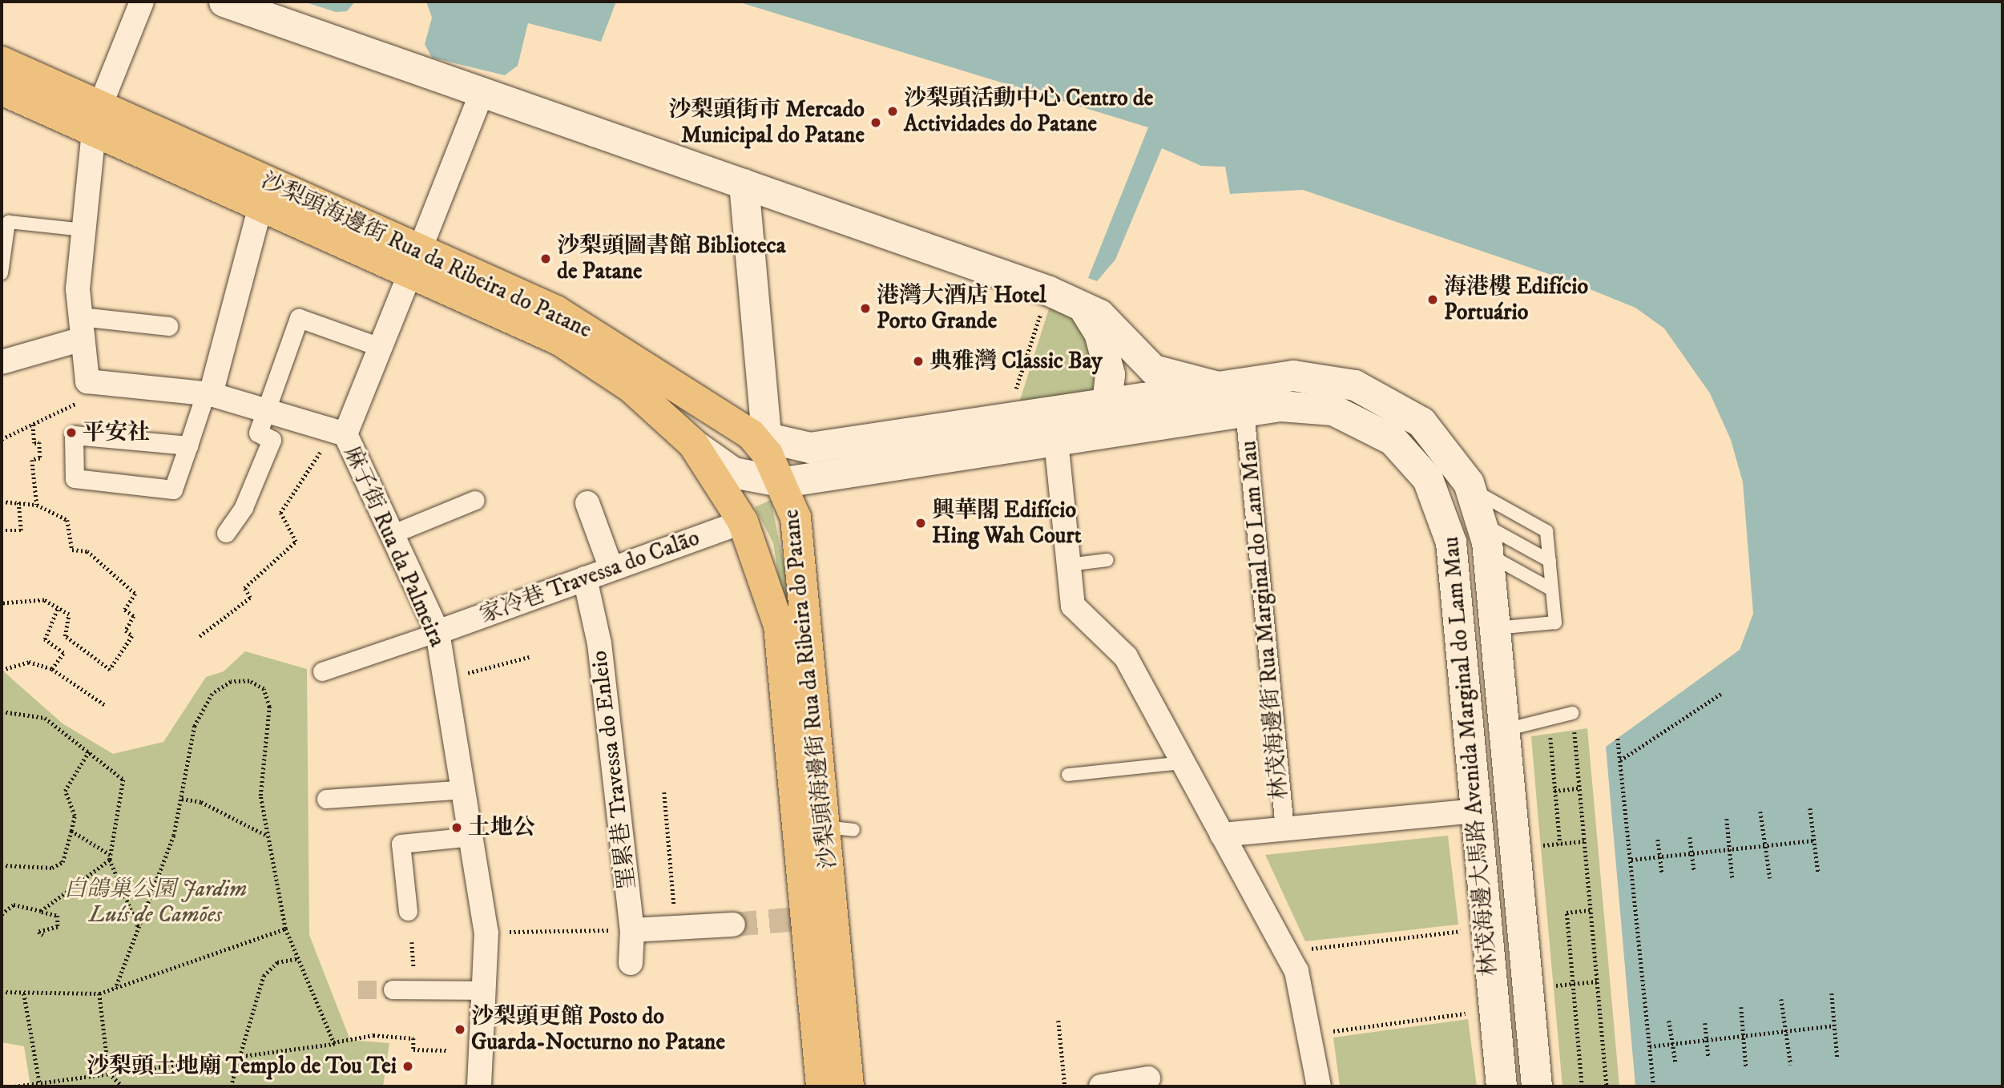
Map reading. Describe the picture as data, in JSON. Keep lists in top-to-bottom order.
{
  "streets": {
    "main road": ["沙梨頭海邊街 Rua da Ribeira do Patane", "林茂海邊大馬路 Avenida Marginal do Lam Mau"],
    "street": [
      "麻子街 Rua da Palmeira",
      "家冷巷 Travessa do Calão",
      "林茂海邊街 Rua Marginal do Lam Mau",
      "罣累巷 Travessa do Enleio"
    ]
  },
  "crossings": [
    ["沙梨頭海邊街 Rua da Ribeira do Patane", "家冷巷 Travessa do Calão"],
    ["沙梨頭海邊街 Rua da Ribeira do Patane", "林茂海邊大馬路 Avenida Marginal do Lam Mau"],
    ["麻子街 Rua da Palmeira", "家冷巷 Travessa do Calão"],
    ["家冷巷 Travessa do Calão", "罣累巷 Travessa do Enleio"],
    ["林茂海邊街 Rua Marginal do Lam Mau", "林茂海邊大馬路 Avenida Marginal do Lam Mau"]
  ],
  "parks": ["白鴿巢公園 Jardim Luís de Camões"],
  "places": [
    "沙梨頭活動中心 Centro de Actividades do Patane",
    "沙梨頭街市 Mercado Municipal do Patane",
    "沙梨頭圖書館 Biblioteca de Patane",
    "海港樓 Edifício Portuário",
    "港灣大酒店 Hotel Porto Grande",
    "典雅灣 Classic Bay",
    "平安社",
    "興華閣 Edifício Hing Wah Court",
    "土地公",
    "沙梨頭更館 Posto do Guarda-Nocturno no Patane",
    "沙梨頭土地廟 Templo de Tou Tei"
  ]
}
